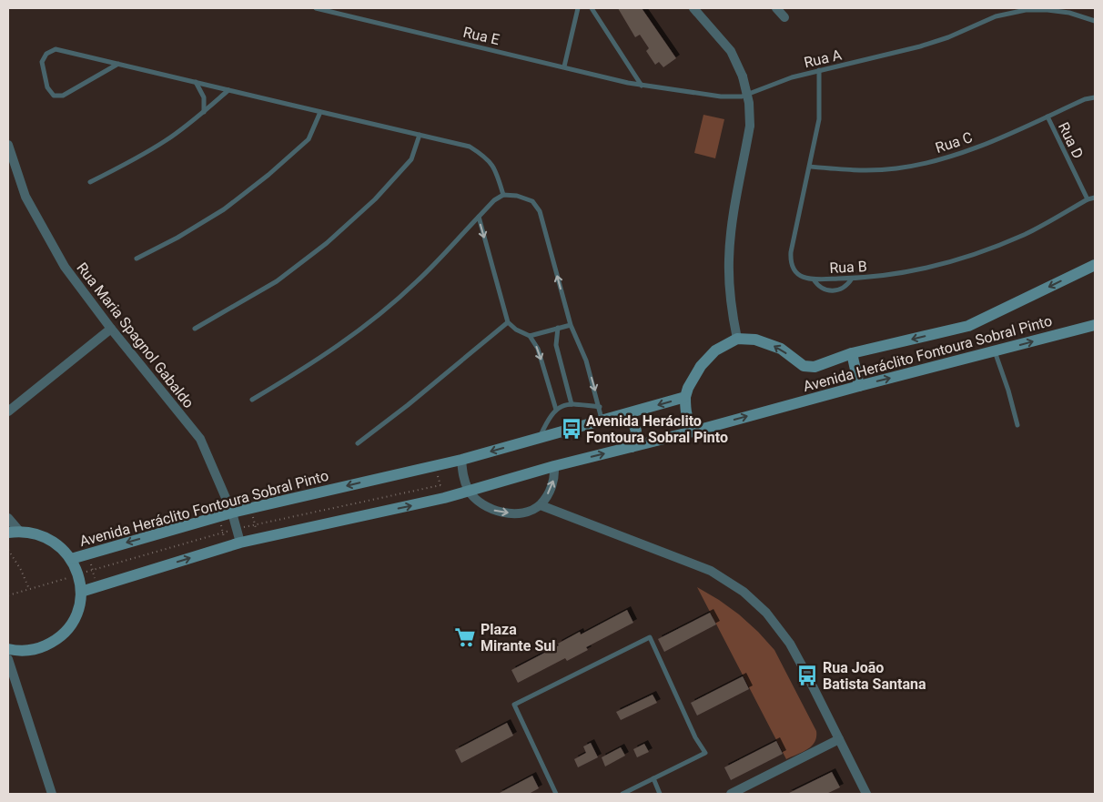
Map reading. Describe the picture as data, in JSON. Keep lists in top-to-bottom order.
{
  "streets": {
    "street": ["Rua Maria Spagnol Gabaldo", "Avenida Heráclito Fontoura Sobral Pinto"],
    "lane": [
      "Rua E",
      "Rua A",
      "Rua D",
      "Rua C",
      "Rua B"
    ]
  },
  "crossings": [
    ["Rua E", "Rua A"],
    ["Rua A", "Rua B"],
    ["Rua D", "Rua C"],
    ["Rua D", "Rua B"],
    ["Rua C", "Rua B"],
    ["Rua Maria Spagnol Gabaldo", "Avenida Heráclito Fontoura Sobral Pinto"]
  ],
  "places": {
    "bus stop": ["Avenida Heráclito Fontoura Sobral Pinto", "Rua João Batista Santana"],
    "supermarket": ["Plaza Mirante Sul"]
  }
}
